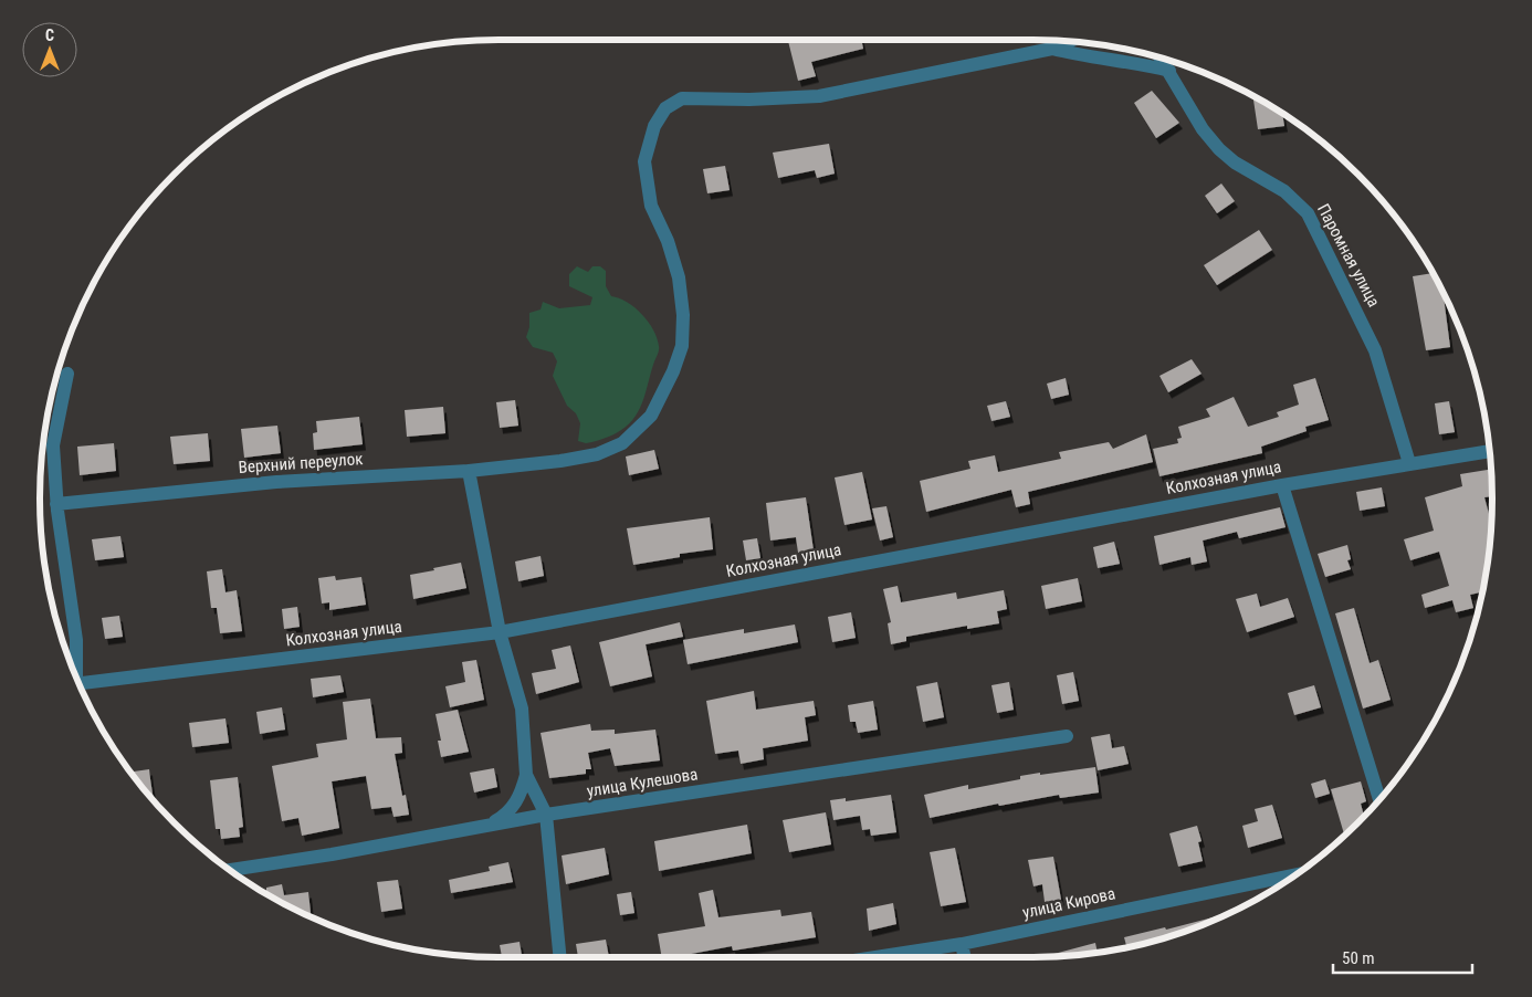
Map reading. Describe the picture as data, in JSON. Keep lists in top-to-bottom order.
{
  "streets": {
    "street": [
      "Паромная улица",
      "Верхний переулок",
      "Колхозная улица",
      "улица Кулешова",
      "улица Кирова"
    ]
  },
  "crossings": [
    ["Паромная улица", "Колхозная улица"]
  ],
  "scale_bar": "50 m",
  "north": "top"
}
